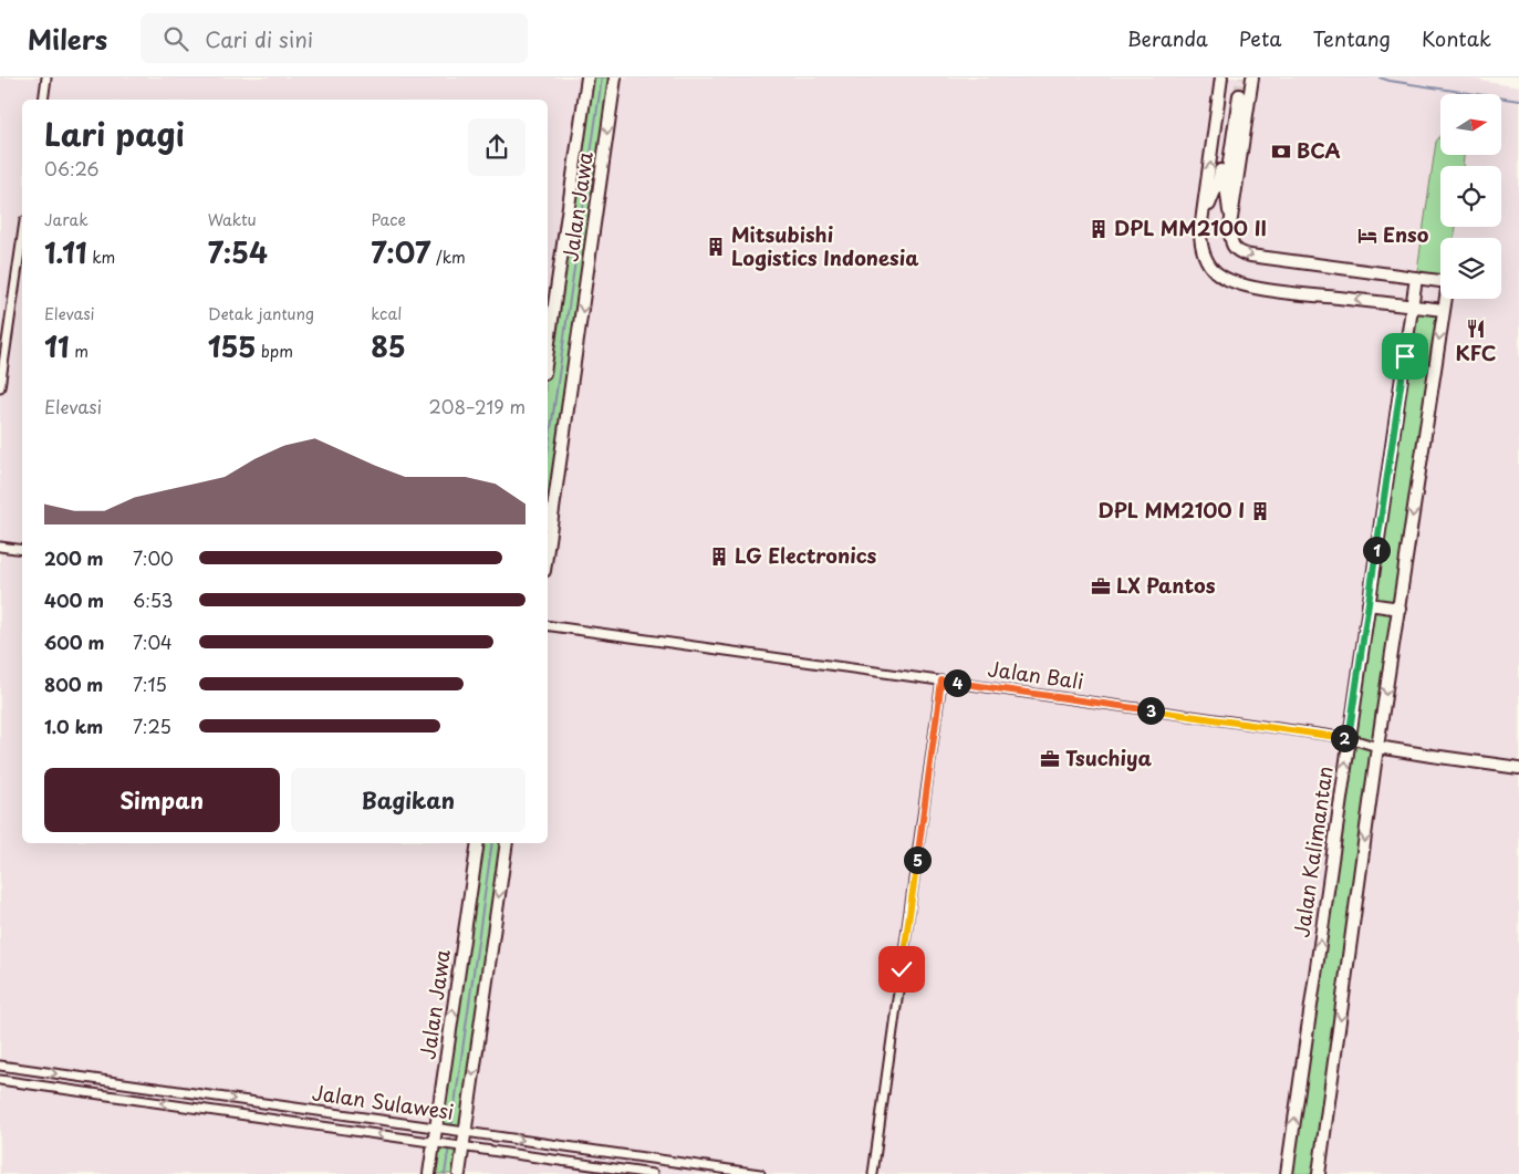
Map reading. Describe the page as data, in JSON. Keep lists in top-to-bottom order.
{
  "streets": {
    "street": [
      "Jalan Jawa",
      "Jalan Bali",
      "Jalan Kalimantan",
      "Jalan Sulawesi"
    ]
  },
  "crossings": [
    ["Jalan Jawa", "Jalan Sulawesi"],
    ["Jalan Bali", "Jalan Kalimantan"]
  ],
  "places": {
    "bank": ["BCA"],
    "building": [
      "DPL MM2100 II",
      "Mitsubishi Logistics Indonesia",
      "DPL MM2100 I",
      "LG Electronics"
    ],
    "hotel": ["Enso"],
    "restaurant": ["KFC"],
    "office": ["LX Pantos", "Tsuchiya"]
  },
  "north": "right",
  "page": {
    "header": "Milers",
    "search": "Cari di sini",
    "nav": [
      "Beranda",
      "Peta",
      "Tentang",
      "Kontak"
    ],
    "heading": ["Lari pagi", "06:26"],
    "stats": [
      ["Jarak", "1.11 km"],
      ["Waktu", "7:54"],
      ["Pace", "7:07 /km"],
      ["Elevasi", "11 m"],
      ["Detak jantung", "155 bpm"],
      ["kcal", "85"]
    ],
    "chart": ["Elevasi", "208–219 m"],
    "pins": [
      "1",
      "4",
      "3",
      "2",
      "5"
    ],
    "list": [
      {
        "name": "200 m",
        "note": "7:00"
      },
      {
        "name": "400 m",
        "note": "6:53"
      },
      {
        "name": "600 m",
        "note": "7:04"
      },
      {
        "name": "800 m",
        "note": "7:15"
      },
      {
        "name": "1.0 km",
        "note": "7:25"
      }
    ],
    "buttons": ["Simpan", "Bagikan"]
  }
}
